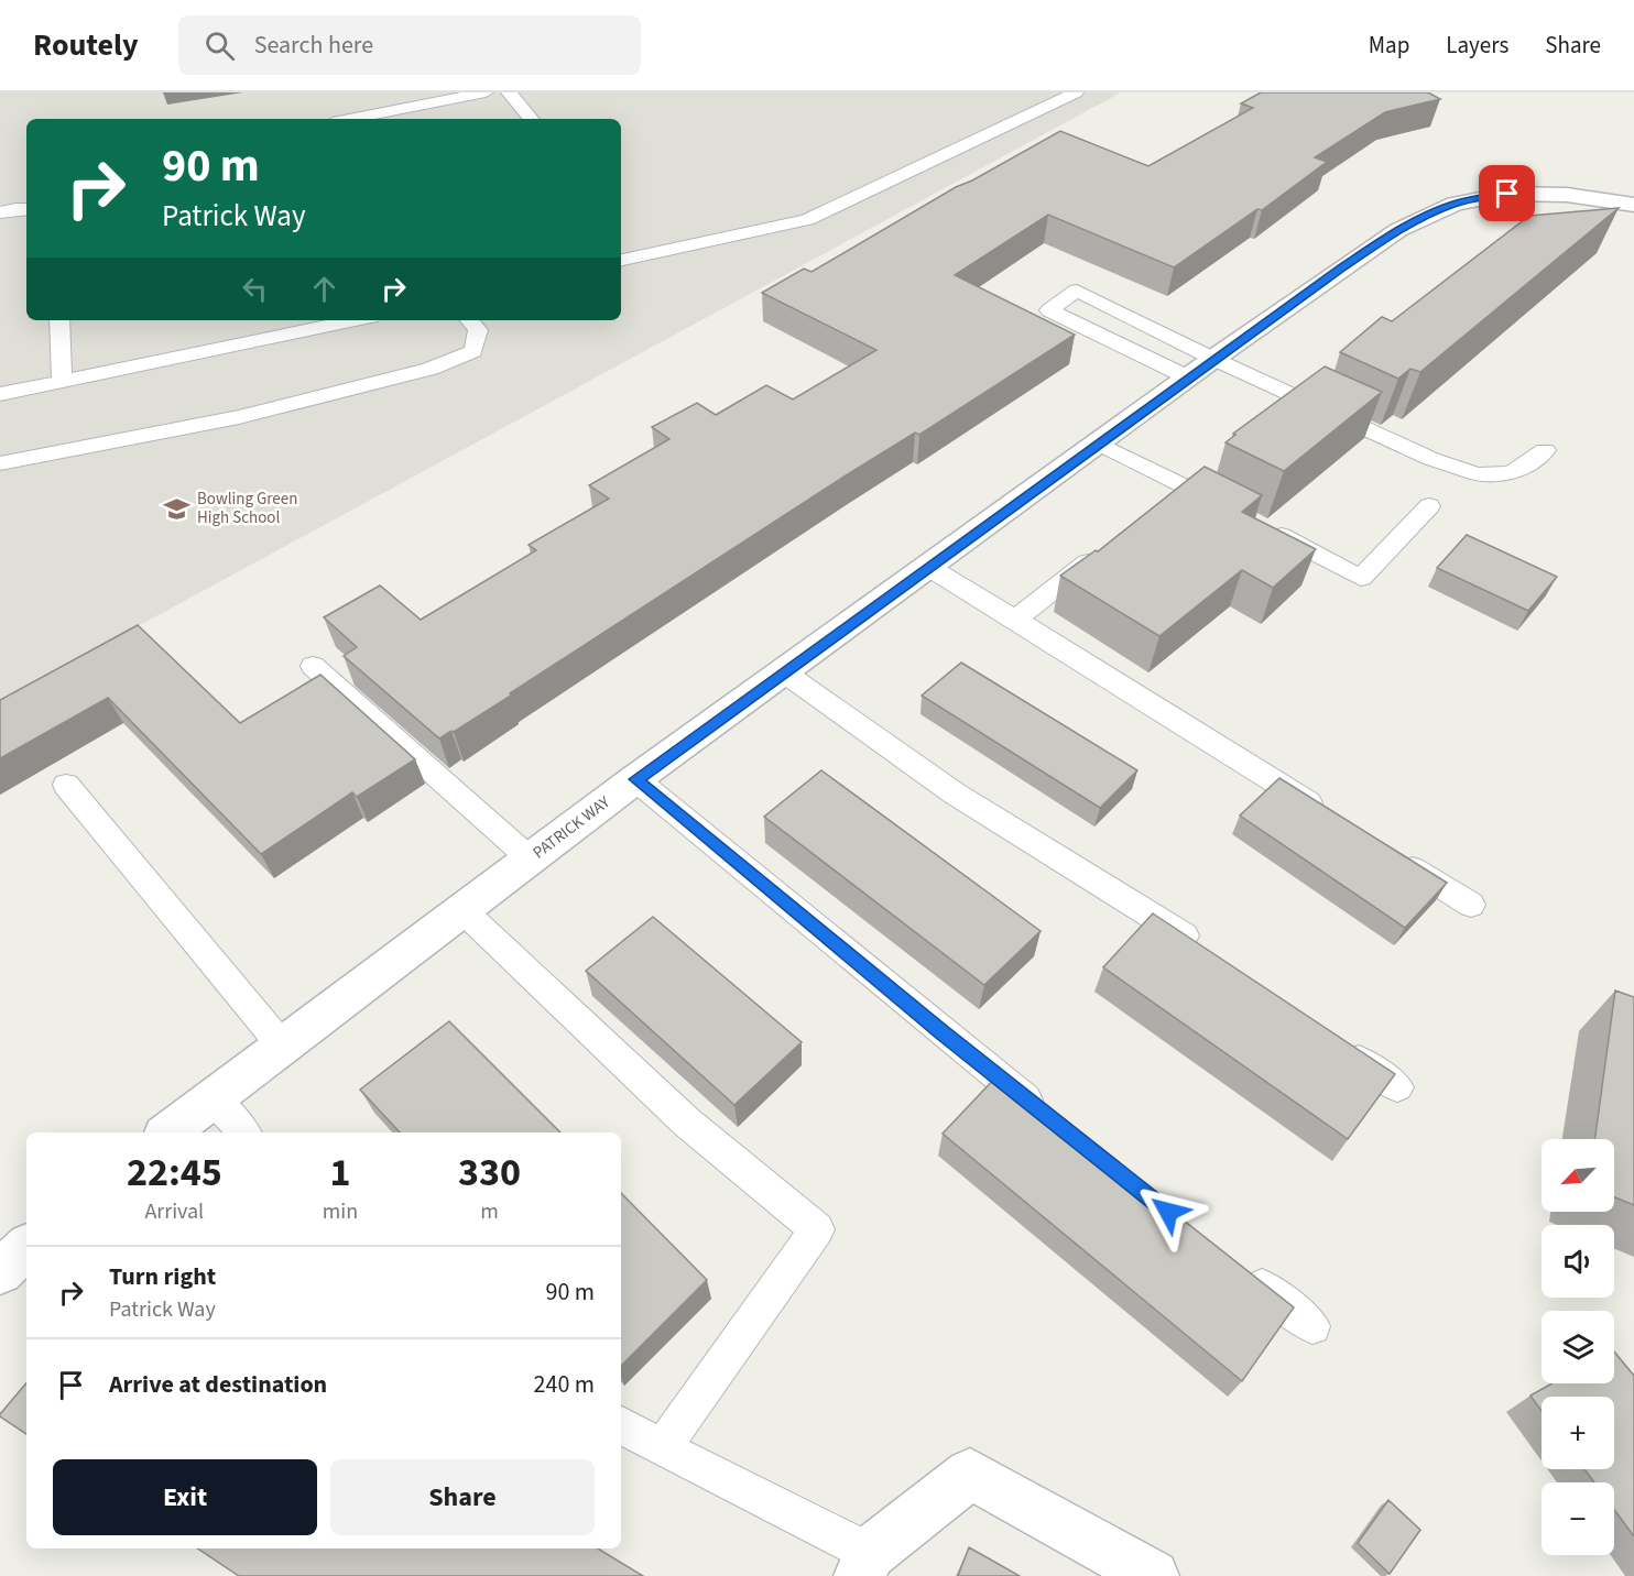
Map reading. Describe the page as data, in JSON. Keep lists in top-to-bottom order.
{
  "streets": {
    "street": ["PATRICK WAY"]
  },
  "places": {
    "school or university": ["Bowling Green High School"]
  },
  "north": "bottom left",
  "page": {
    "header": "Routely",
    "search": "Search here",
    "nav": ["Map", "Layers", "Share"],
    "turn": ["90 m", "Patrick Way"],
    "eta": [
      "22:45",
      "Arrival",
      "1",
      "min",
      "330",
      "m"
    ],
    "map_buttons": ["+", "−"],
    "list": [
      {
        "name": "Turn right",
        "note": "Patrick Way",
        "value": "90 m"
      },
      {
        "name": "Arrive at destination",
        "value": "240 m"
      }
    ],
    "buttons": ["Exit", "Share"]
  }
}
